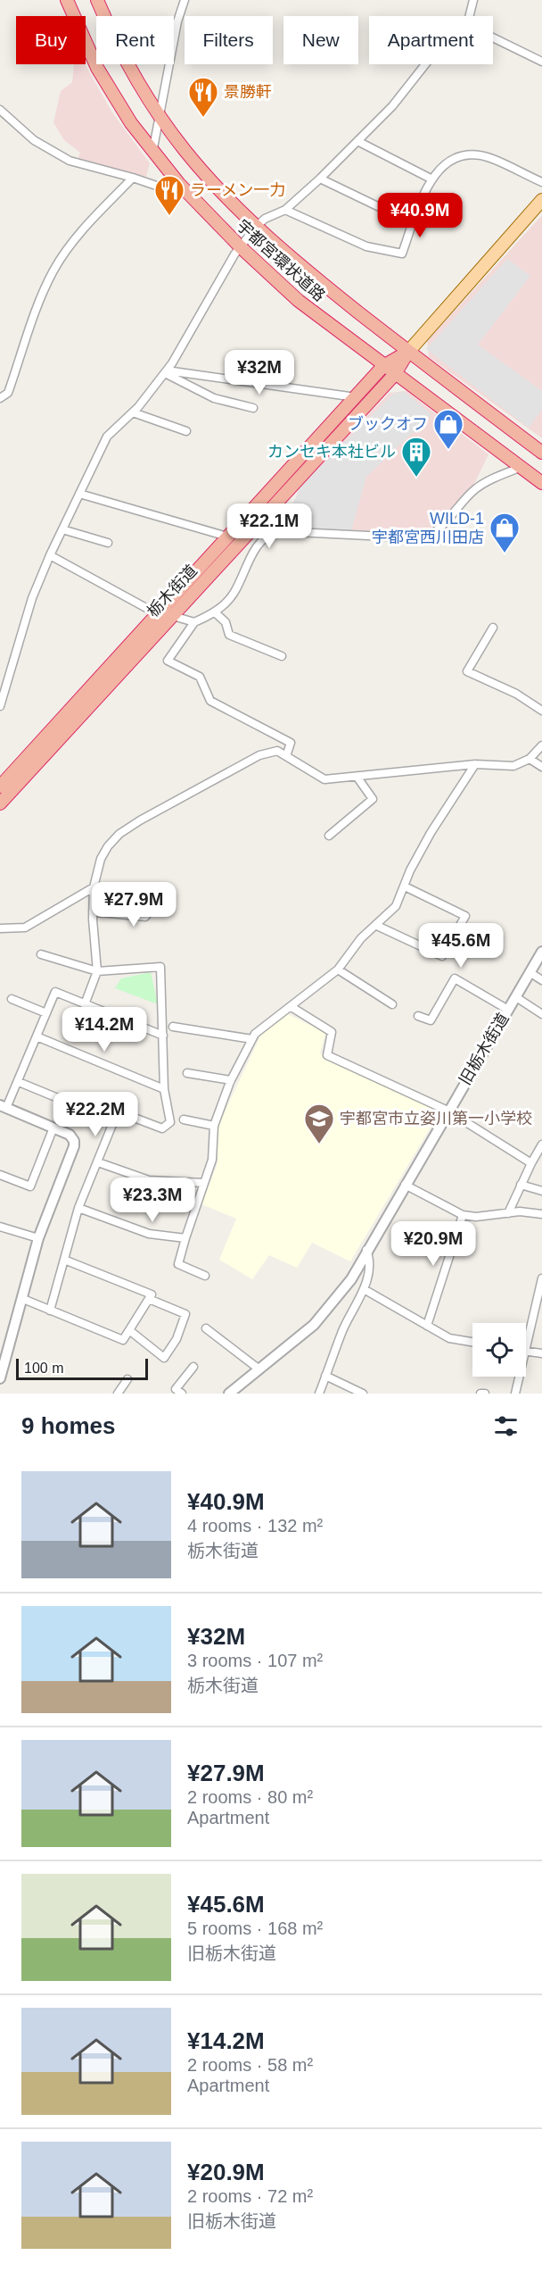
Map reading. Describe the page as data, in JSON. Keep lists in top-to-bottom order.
{
  "streets": {
    "highway": ["宇都宮環状道路", "栃木街道"],
    "street": ["旧栃木街道"]
  },
  "crossings": [
    ["宇都宮環状道路", "栃木街道"]
  ],
  "places": {
    "restaurant": ["景勝軒", "ラーメン一力"],
    "shop": ["ブックオフ", "WILD-1 宇都宮西川田店"],
    "building": ["カンセキ本社ビル"],
    "school or university": ["宇都宮市立姿川第一小学校"]
  },
  "scale_bar": "100 m",
  "page": {
    "chip": [
      "Buy",
      "Rent",
      "Filters",
      "New",
      "Apartment"
    ],
    "price": [
      "¥40.9M",
      "¥32M",
      "¥22.1M",
      "¥27.9M",
      "¥45.6M",
      "¥14.2M",
      "¥22.2M",
      "¥23.3M",
      "¥20.9M"
    ],
    "scale": "100 m",
    "heading": "9 homes",
    "list": [
      {
        "name": "¥40.9M",
        "note": "4 rooms · 132 m² · 栃木街道"
      },
      {
        "name": "¥32M",
        "note": "3 rooms · 107 m² · 栃木街道"
      },
      {
        "name": "¥27.9M",
        "note": "2 rooms · 80 m² · Apartment"
      },
      {
        "name": "¥45.6M",
        "note": "5 rooms · 168 m² · 旧栃木街道"
      },
      {
        "name": "¥14.2M",
        "note": "2 rooms · 58 m² · Apartment"
      },
      {
        "name": "¥20.9M",
        "note": "2 rooms · 72 m² · 旧栃木街道"
      }
    ]
  }
}
